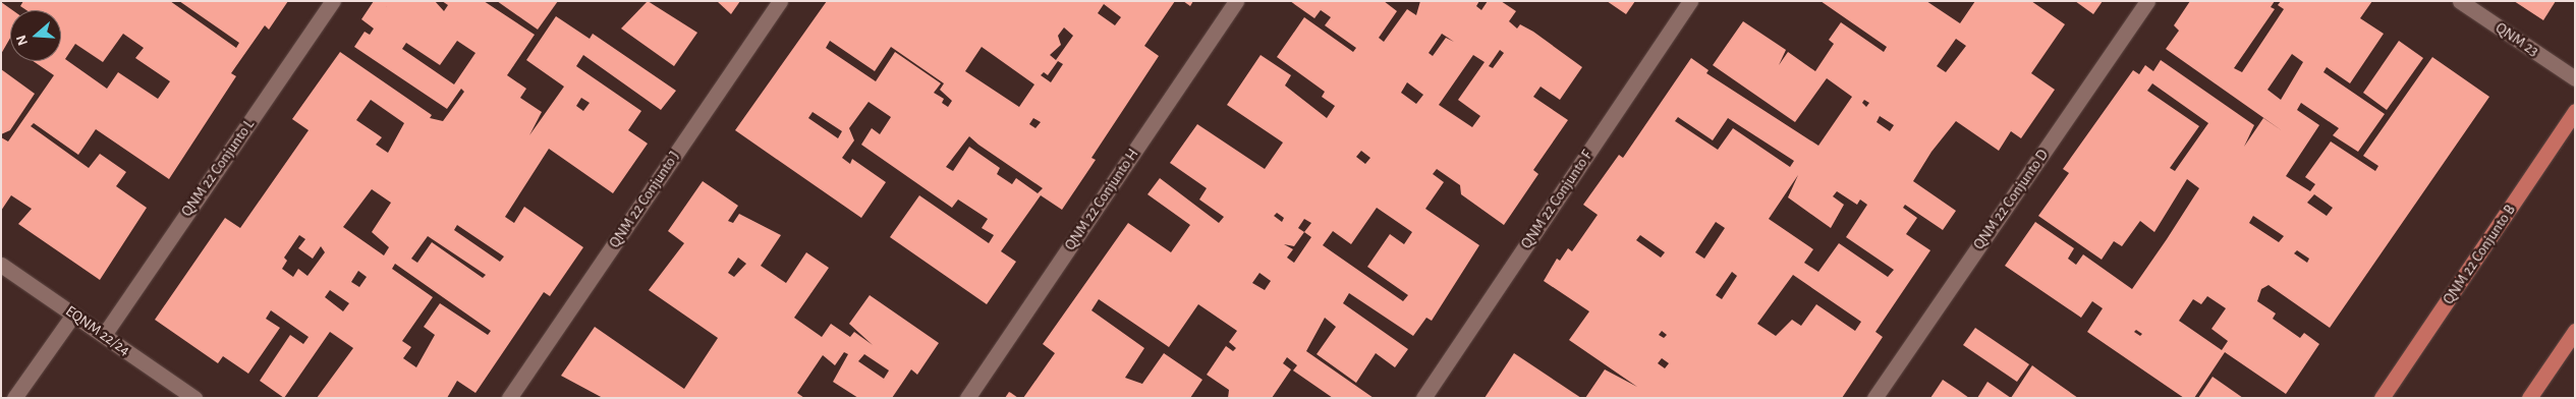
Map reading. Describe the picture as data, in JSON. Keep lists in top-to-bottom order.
{
  "streets": {
    "main road": ["QNM 22 Conjunto B"],
    "street": [
      "QNM 23",
      "QNM 22 Conjunto L",
      "QNM 22 Conjunto J",
      "QNM 22 Conjunto H",
      "QNM 22 Conjunto F",
      "QNM 22 Conjunto D",
      "EQNM 22/24"
    ]
  },
  "crossings": [
    ["QNM 22 Conjunto L", "EQNM 22/24"]
  ],
  "north": "left"
}
